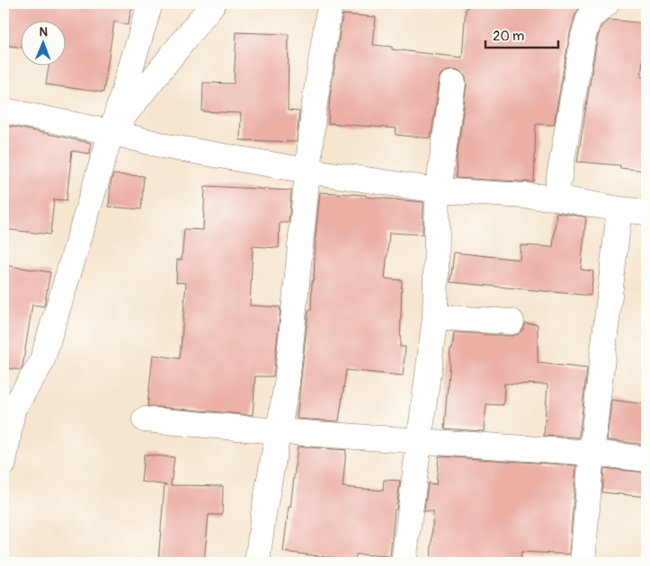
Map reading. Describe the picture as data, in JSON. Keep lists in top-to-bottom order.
{
  "scale_bar": "20 m",
  "north": "top"
}
